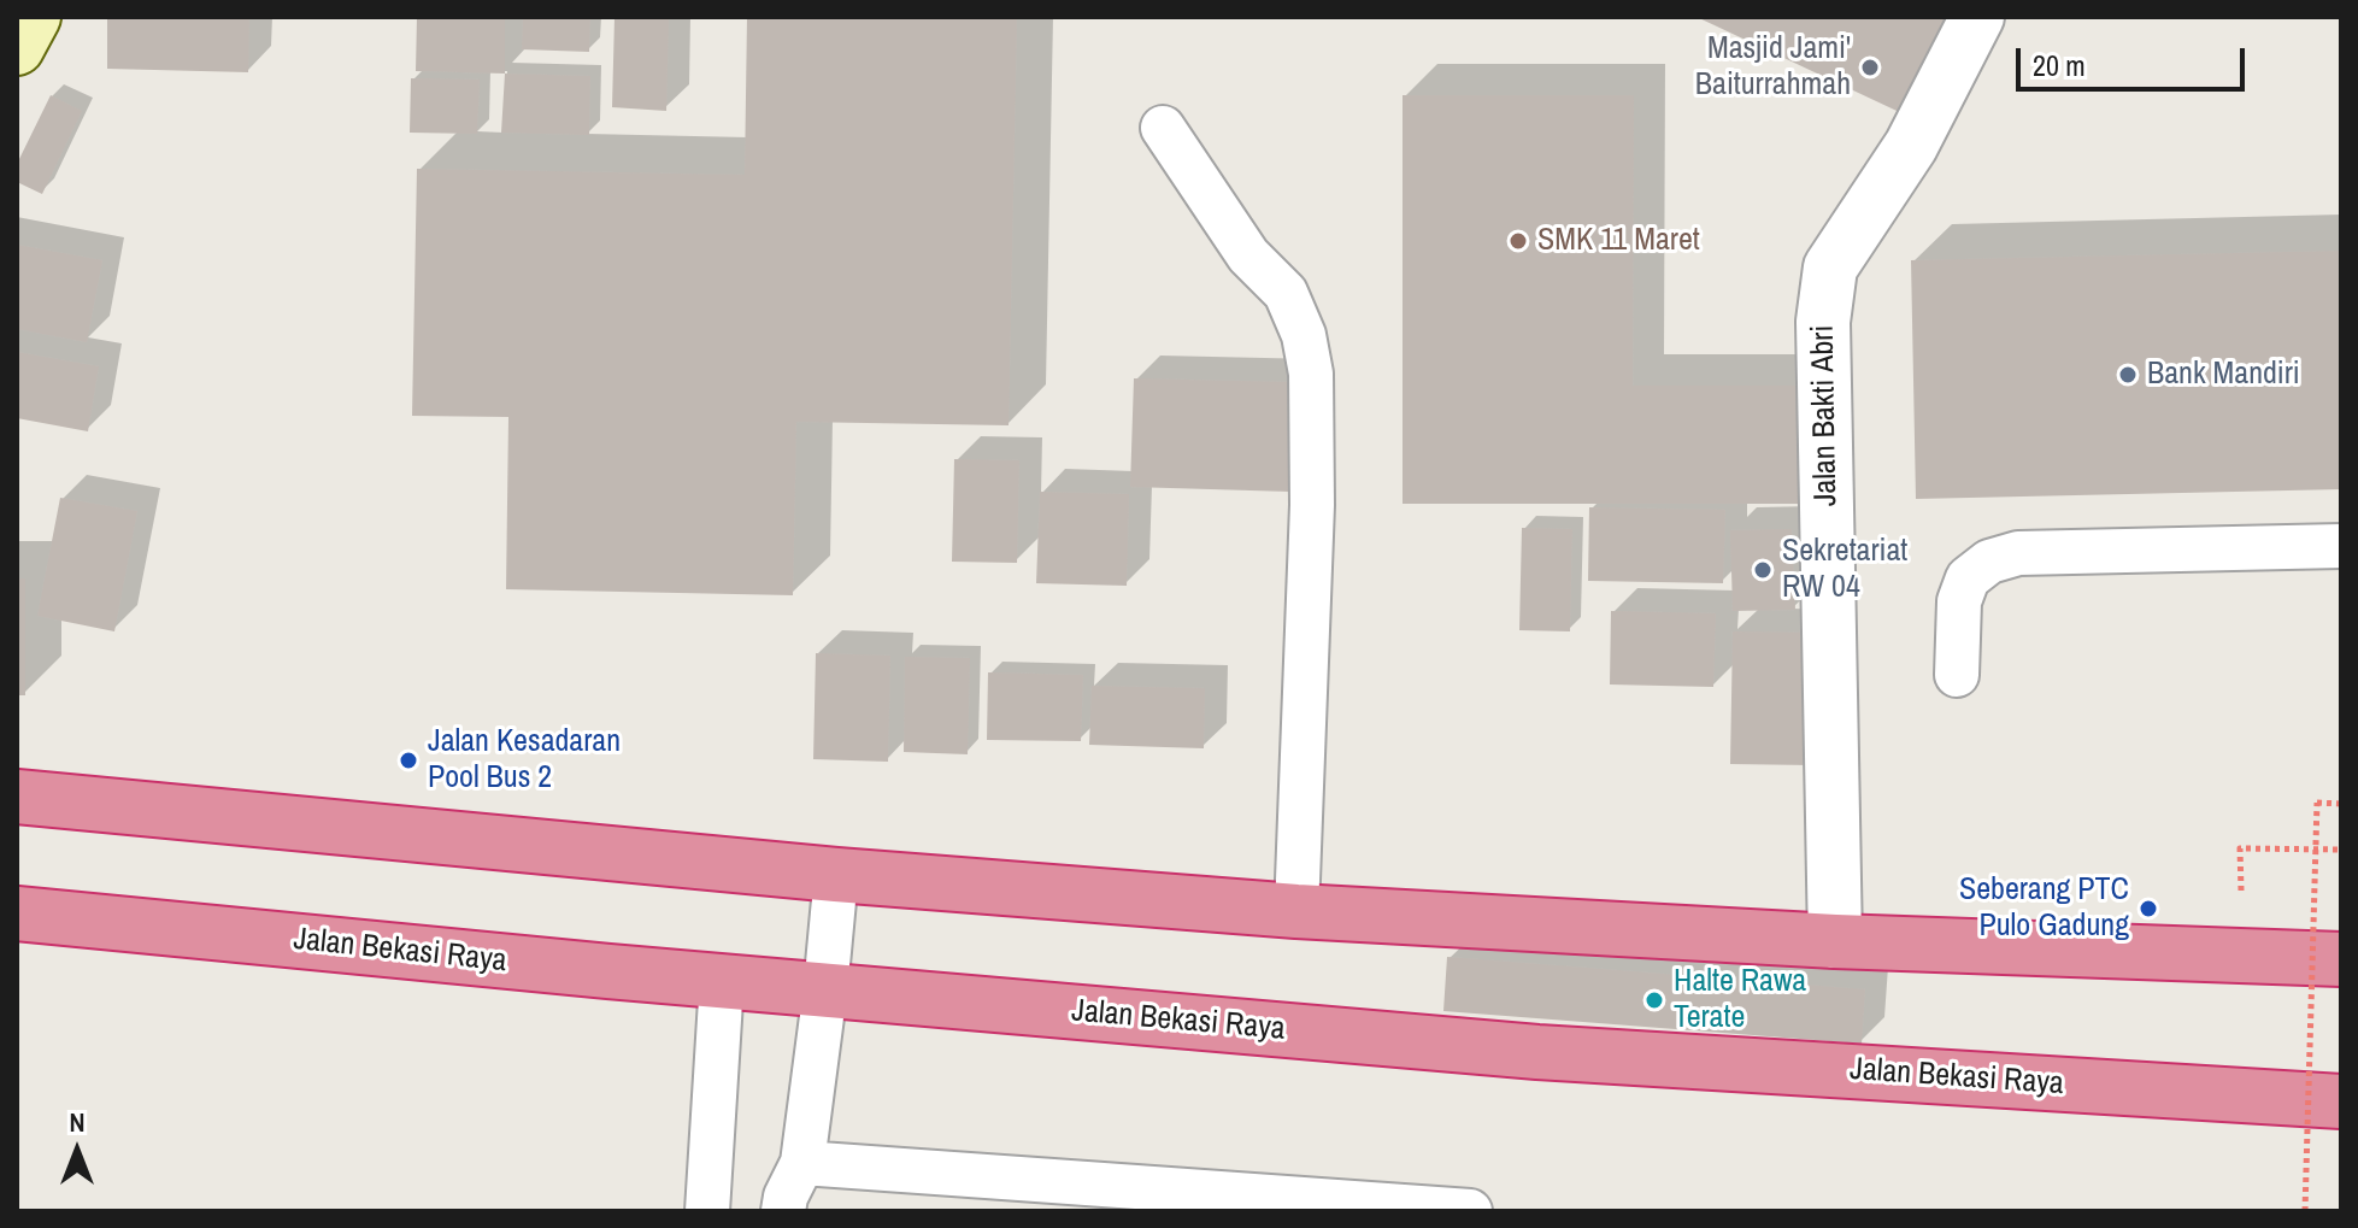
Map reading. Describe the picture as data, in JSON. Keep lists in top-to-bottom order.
{
  "streets": {
    "highway": ["Jalan Bekasi Raya"],
    "street": ["Jalan Bakti Abri"]
  },
  "places": [
    "Masjid Jami' Baiturrahmah",
    "SMK 11 Maret",
    "Bank Mandiri",
    "Sekretariat RW 04",
    "Jalan Kesadaran Pool Bus 2",
    "Seberang PTC Pulo Gadung",
    "Halte Rawa Terate"
  ],
  "scale_bar": "20 m",
  "north": "top"
}
